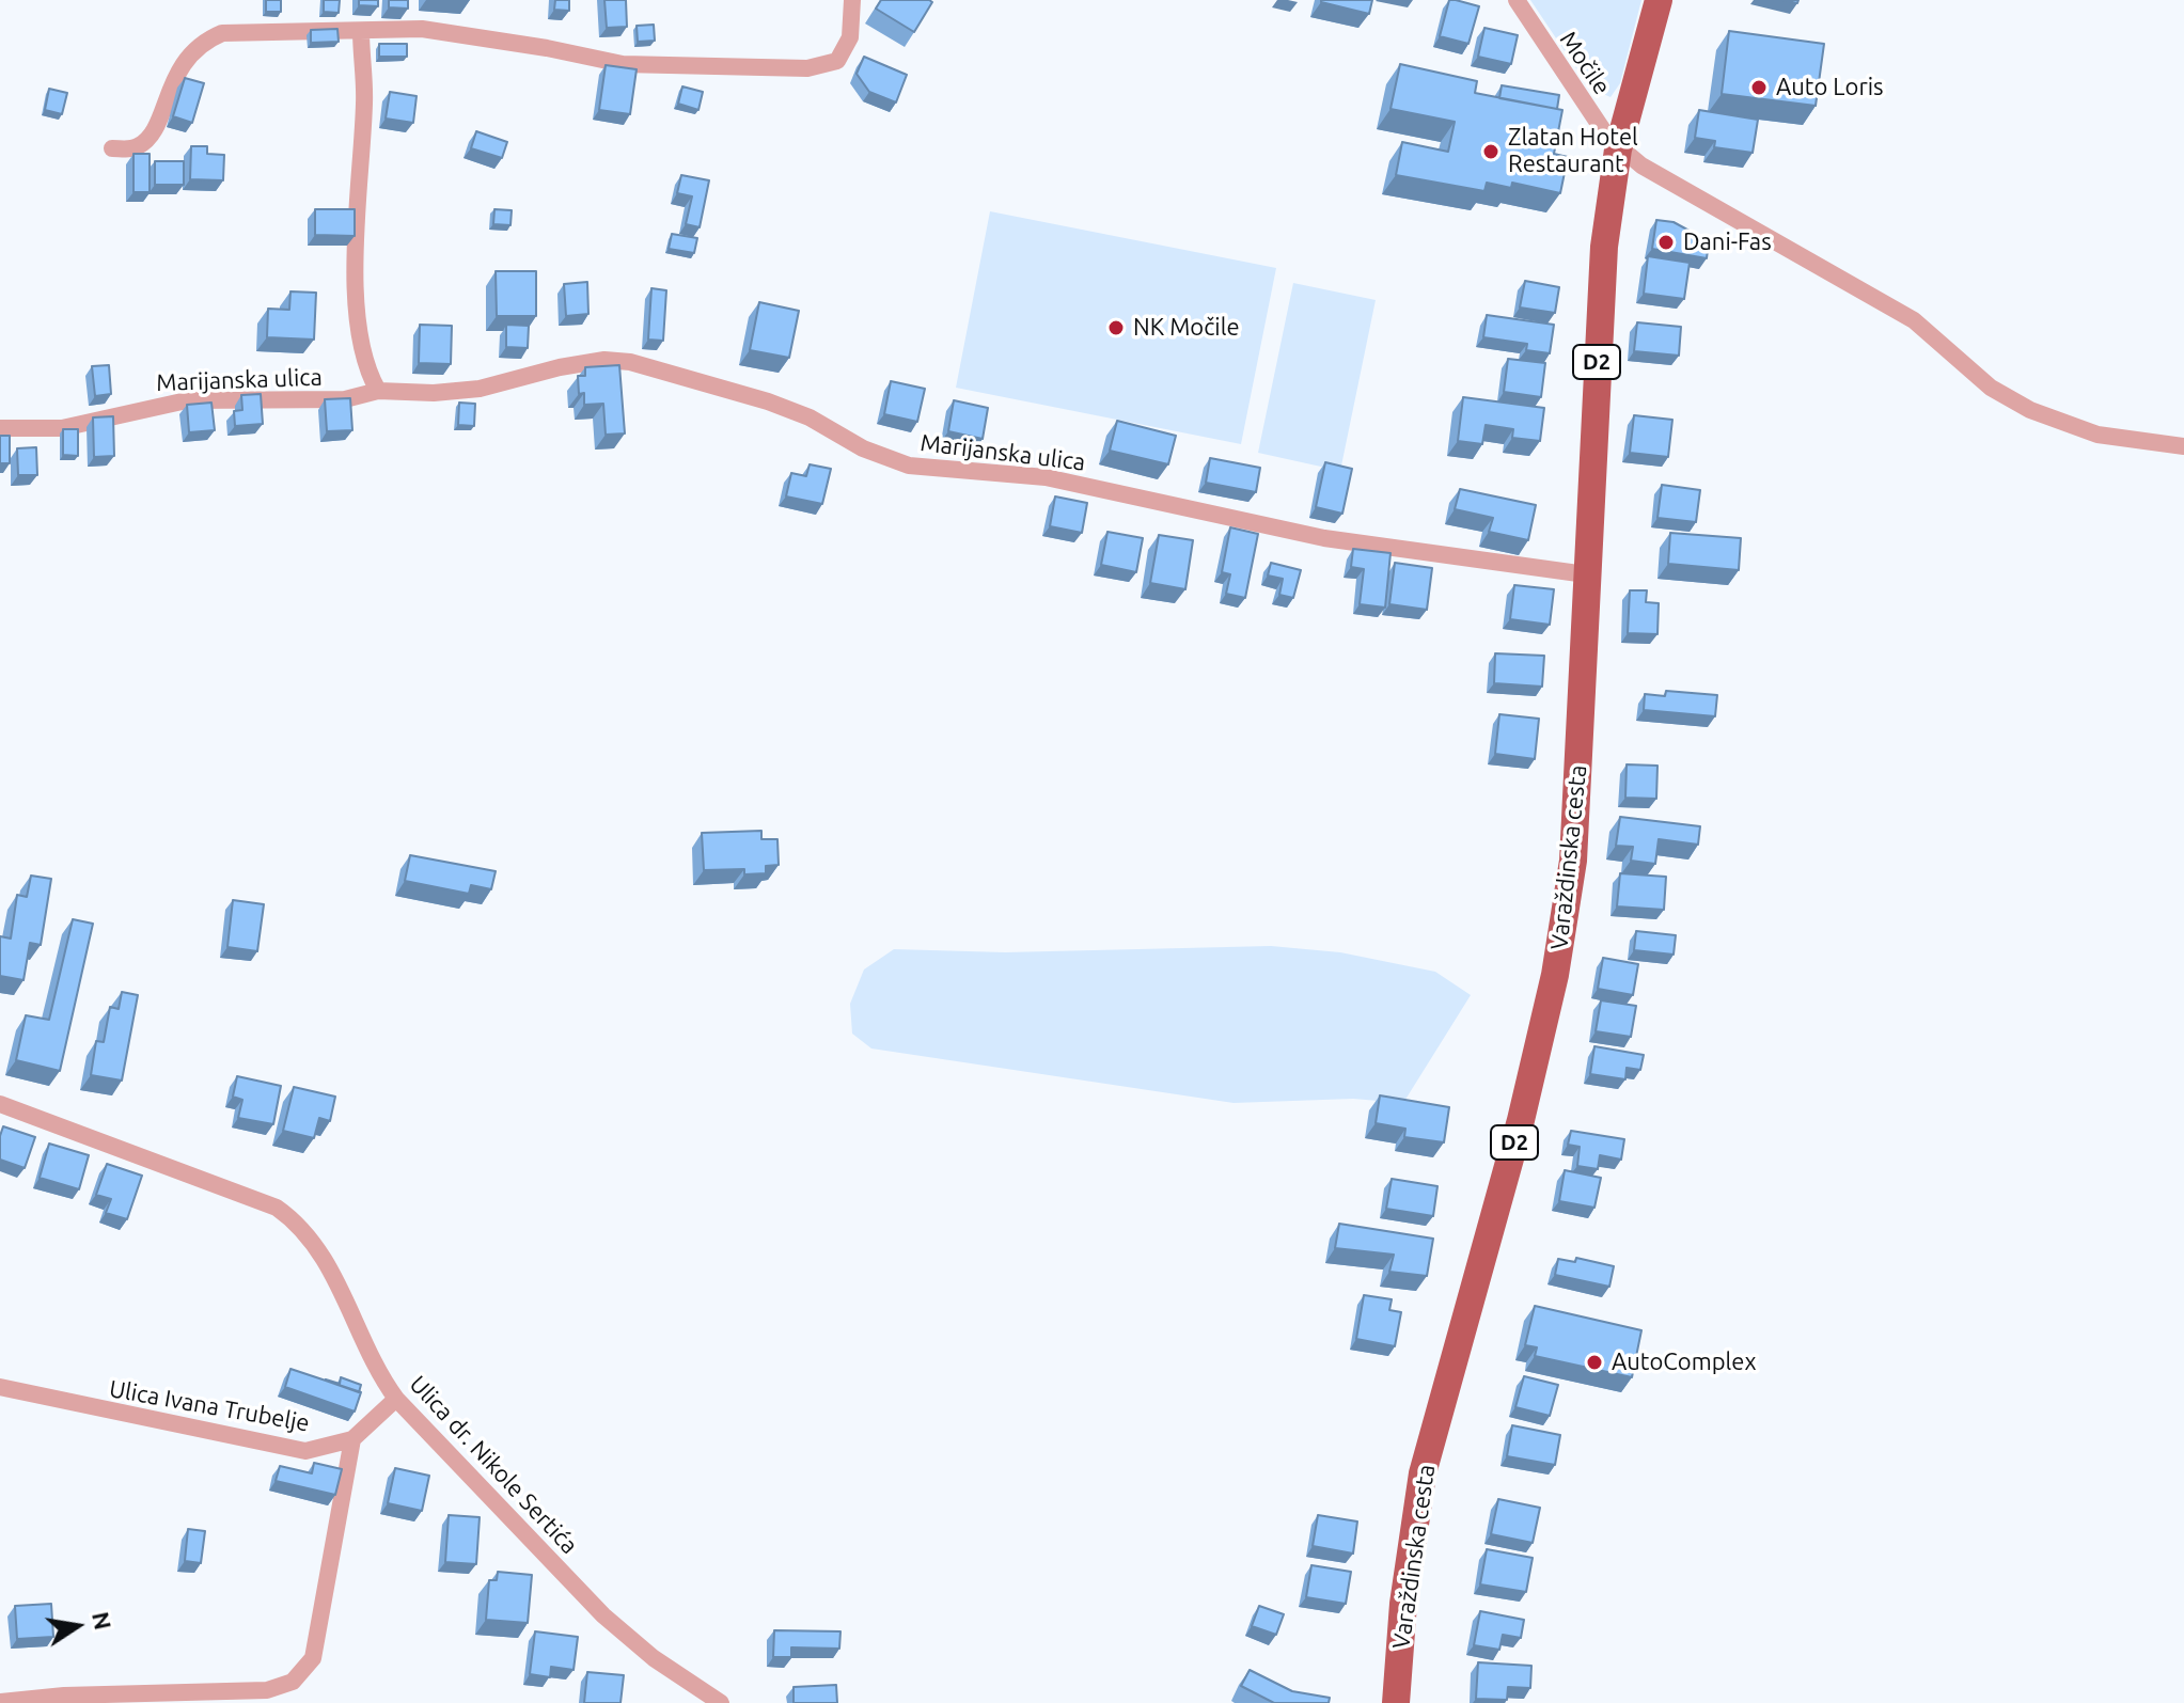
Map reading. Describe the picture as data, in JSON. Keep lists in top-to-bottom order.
{
  "streets": {
    "main road": ["D2", "Varaždinska cesta"],
    "street": [
      "Močile",
      "Marijanska ulica",
      "Ulica Ivana Trubelje",
      "Ulica dr. Nikole Sertića"
    ]
  },
  "crossings": [
    ["Močile", "Varaždinska cesta"],
    ["Marijanska ulica", "Varaždinska cesta"],
    ["Ulica Ivana Trubelje", "Ulica dr. Nikole Sertića"]
  ],
  "places": [
    "Auto Loris",
    "Zlatan Hotel Restaurant",
    "Dani-Fas",
    "NK Močile",
    "AutoComplex"
  ],
  "north": "right"
}
